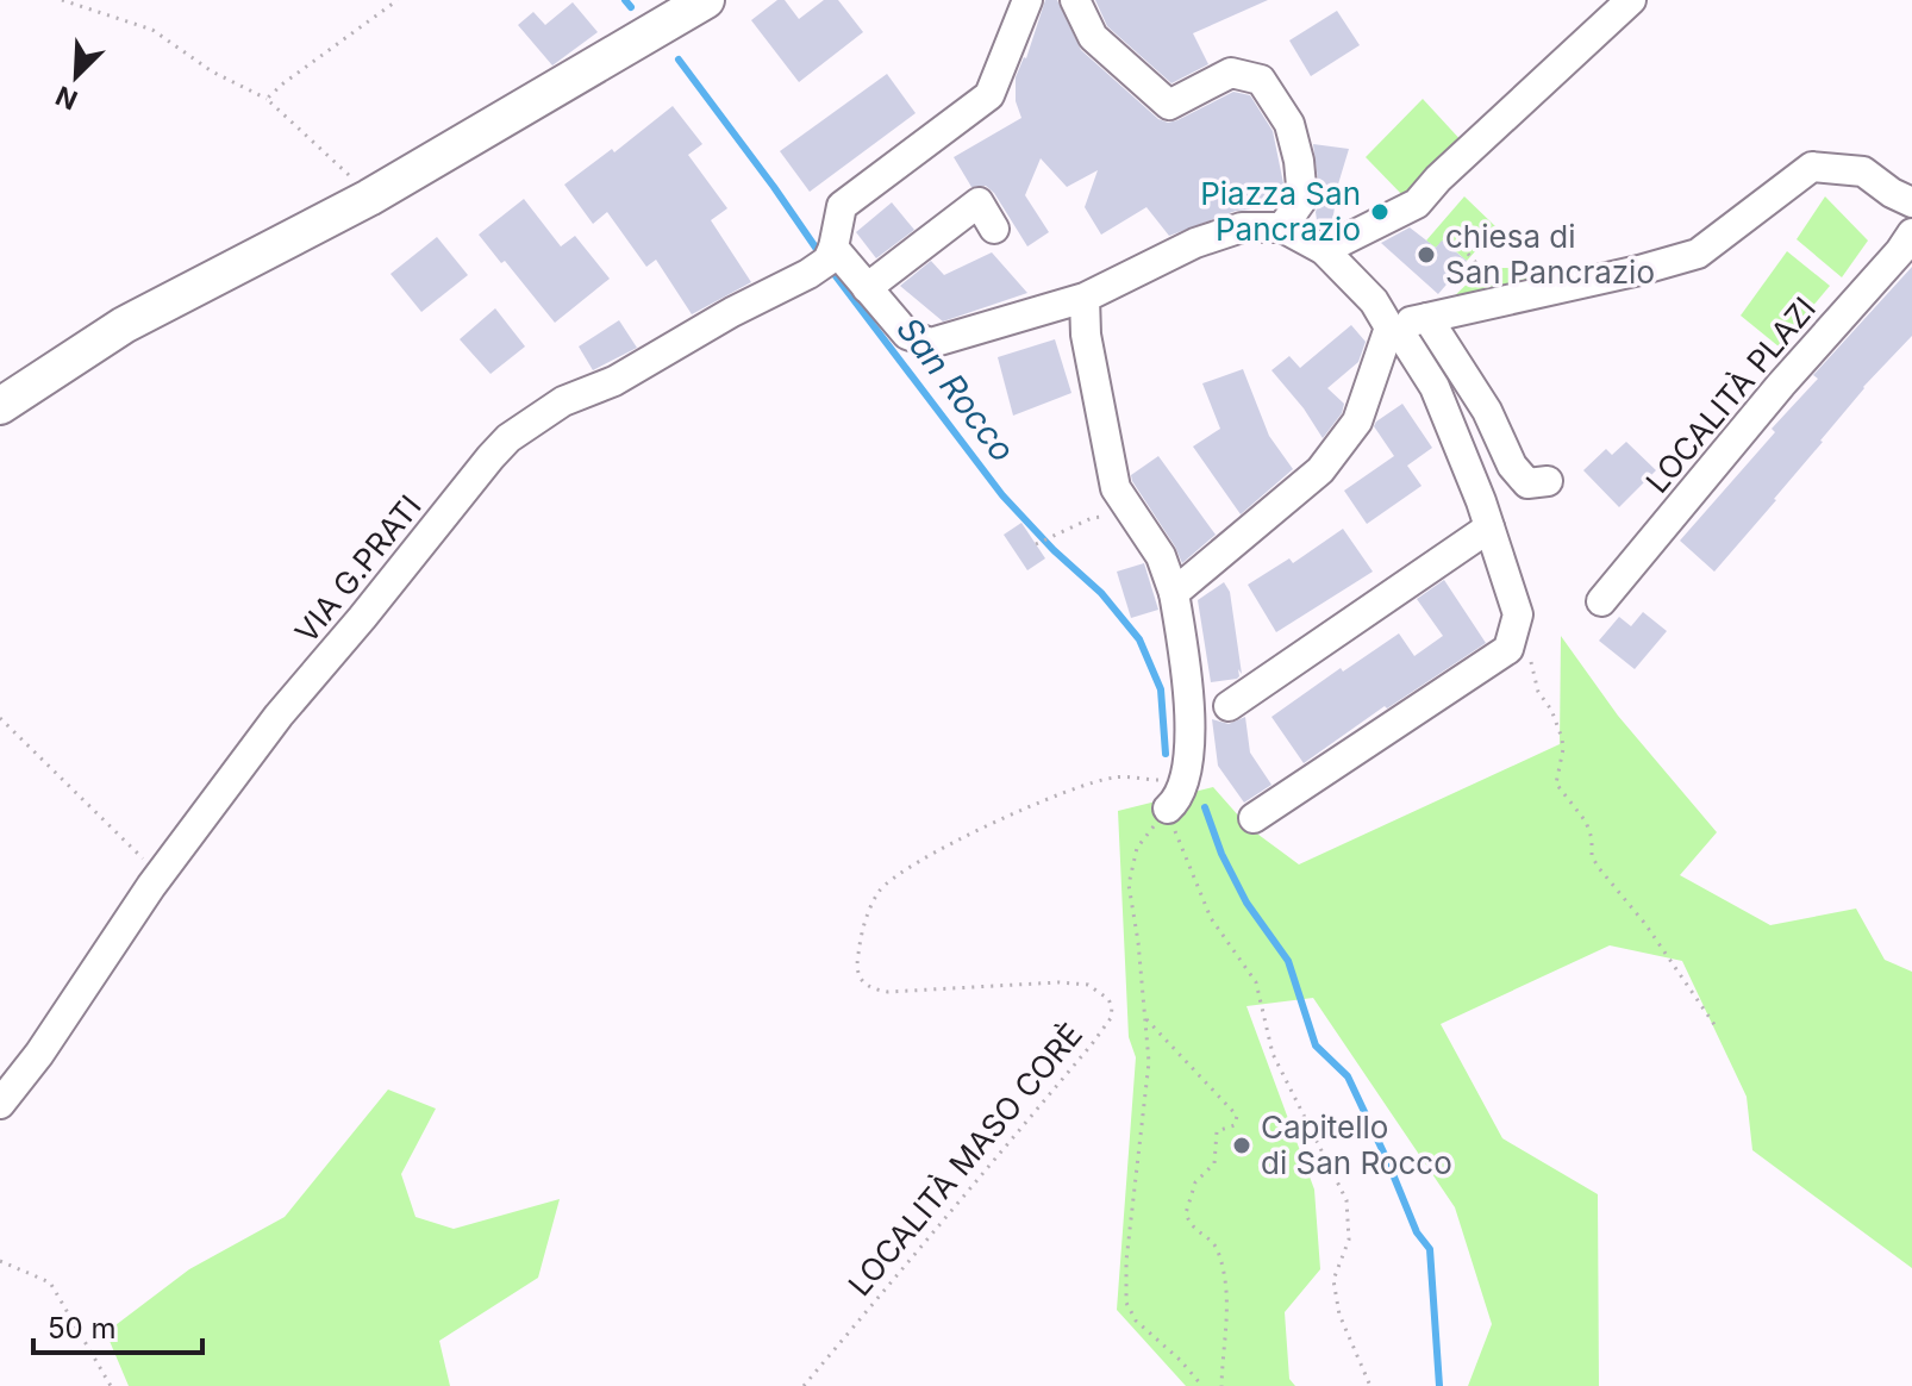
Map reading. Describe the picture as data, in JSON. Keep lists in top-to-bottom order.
{
  "streets": {
    "street": ["LOCALITÀ PLAZI", "VIA G.PRATI"],
    "path": ["LOCALITÀ MASO CORÈ"]
  },
  "water": ["San Rocco"],
  "places": ["Piazza San Pancrazio", "chiesa di San Pancrazio", "Capitello di San Rocco"],
  "scale_bar": "50 m",
  "north": "bottom left"
}
